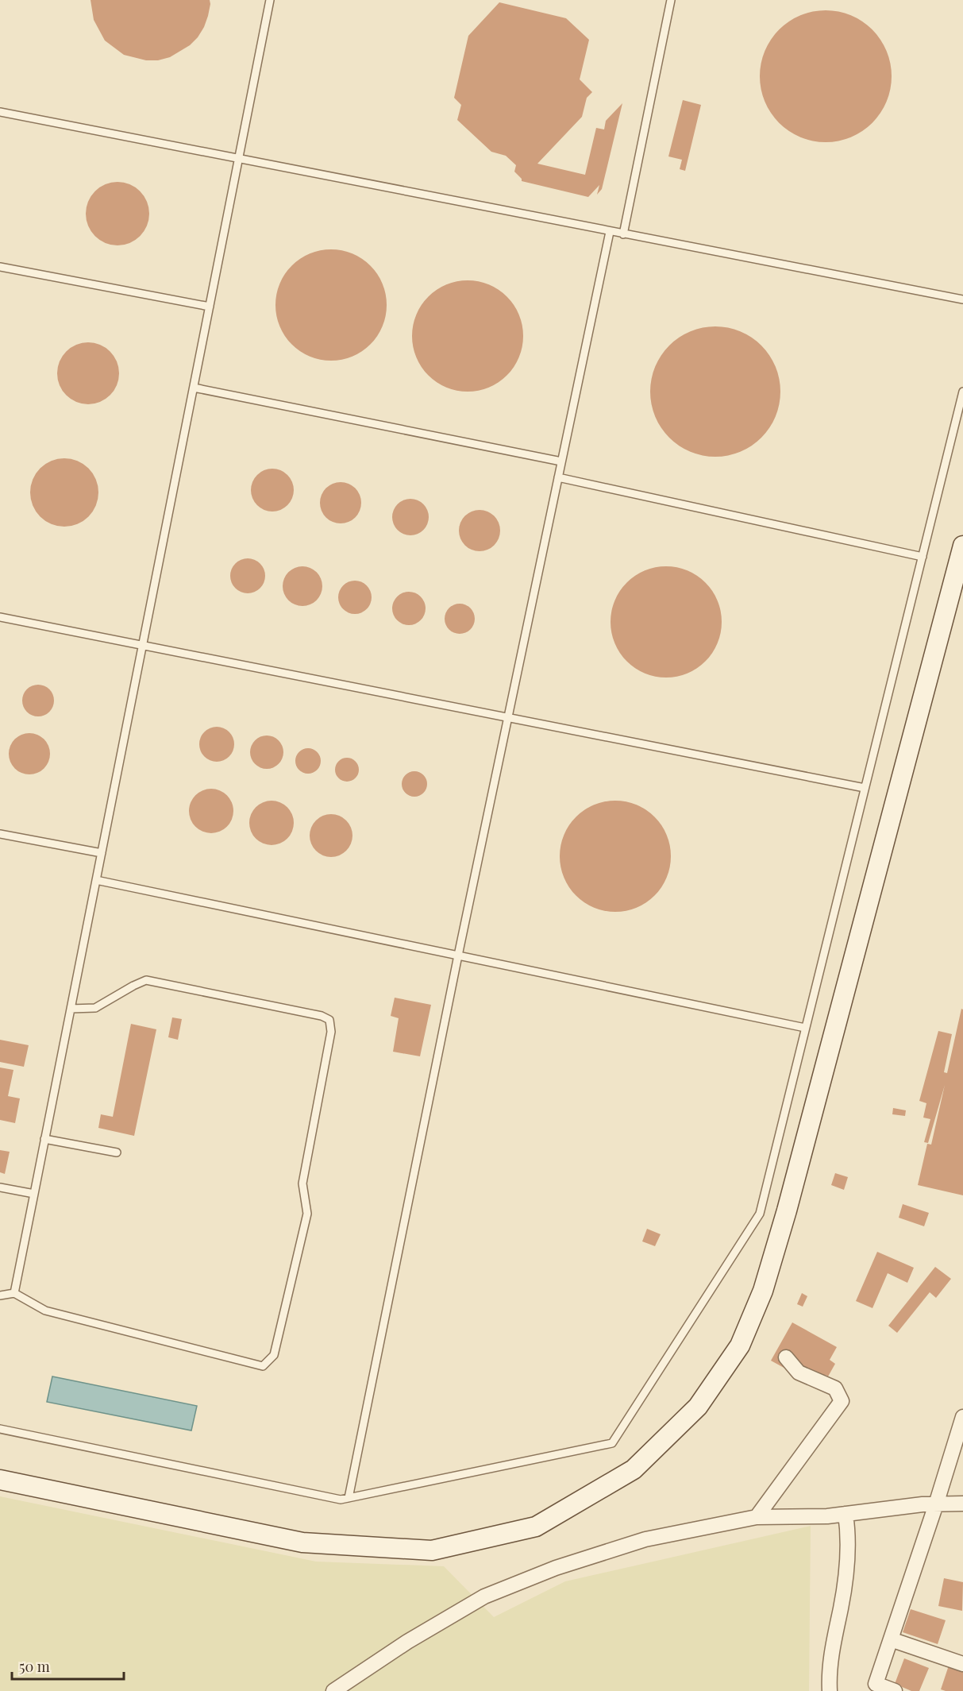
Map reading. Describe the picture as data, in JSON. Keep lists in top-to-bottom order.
{
  "scale_bar": "50 m"
}
